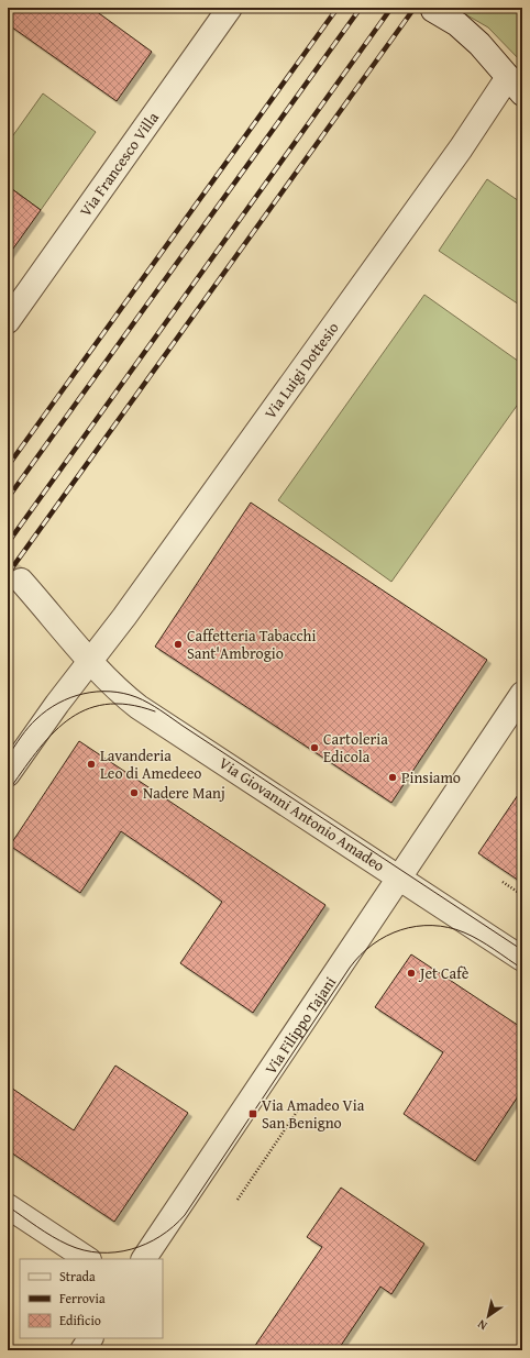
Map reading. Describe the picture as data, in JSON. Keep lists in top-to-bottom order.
{
  "streets": {
    "street": [
      "Via Francesco Villa",
      "Via Luigi Dottesio",
      "Via Giovanni Antonio Amadeo",
      "Via Filippo Tajani"
    ]
  },
  "crossings": [
    ["Via Luigi Dottesio", "Via Giovanni Antonio Amadeo"],
    ["Via Giovanni Antonio Amadeo", "Via Filippo Tajani"]
  ],
  "places": {
    "other": [
      "Caffetteria Tabacchi Sant'Ambrogio",
      "Cartoleria Edicola",
      "Lavanderia Leo di Amedeeo",
      "Pinsiamo",
      "Nadere Manj",
      "Jet Cafè"
    ],
    "transit": ["Via Amadeo Via San Benigno"]
  },
  "legend": ["Strada", "Ferrovia", "Edificio"],
  "north": "bottom left"
}
